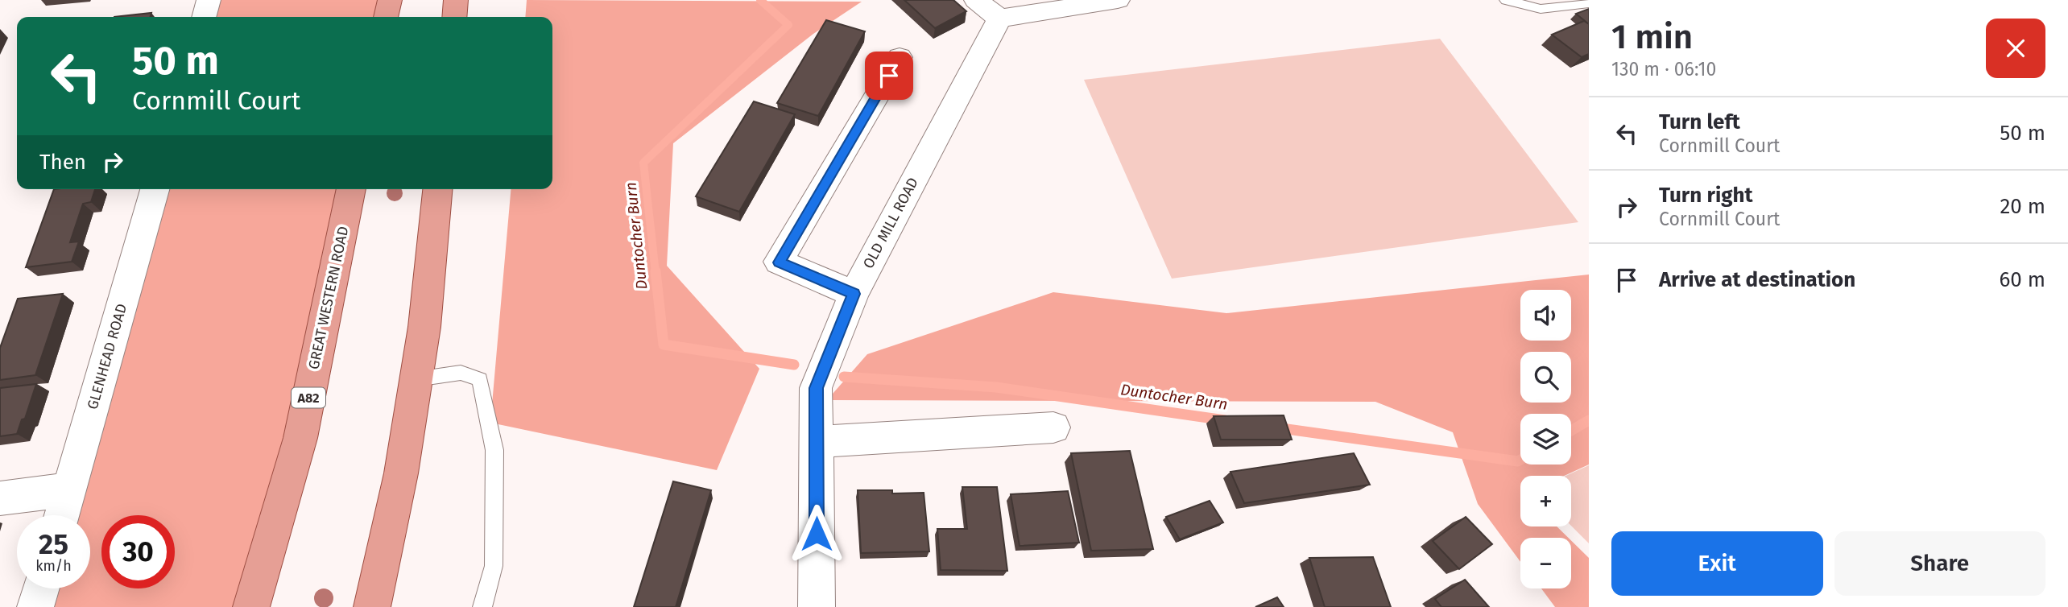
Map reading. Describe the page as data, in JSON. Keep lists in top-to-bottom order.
{
  "streets": {
    "main road": ["GREAT WESTERN ROAD", "A82"],
    "street": ["OLD MILL ROAD", "GLENHEAD ROAD"]
  },
  "water": ["Duntocher Burn"],
  "page": {
    "heading": ["1 min", "130 m · 06:10"],
    "turn": ["50 m", "Cornmill Court"],
    "list": [
      {
        "name": "Turn left",
        "note": "Cornmill Court",
        "value": "50 m"
      },
      {
        "name": "Turn right",
        "note": "Cornmill Court",
        "value": "20 m"
      },
      {
        "name": "Arrive at destination",
        "value": "60 m"
      }
    ],
    "then": "Then",
    "map_buttons": ["+", "−"],
    "speed": "25 km/h",
    "limit": "30",
    "buttons": ["Exit", "Share"]
  }
}
